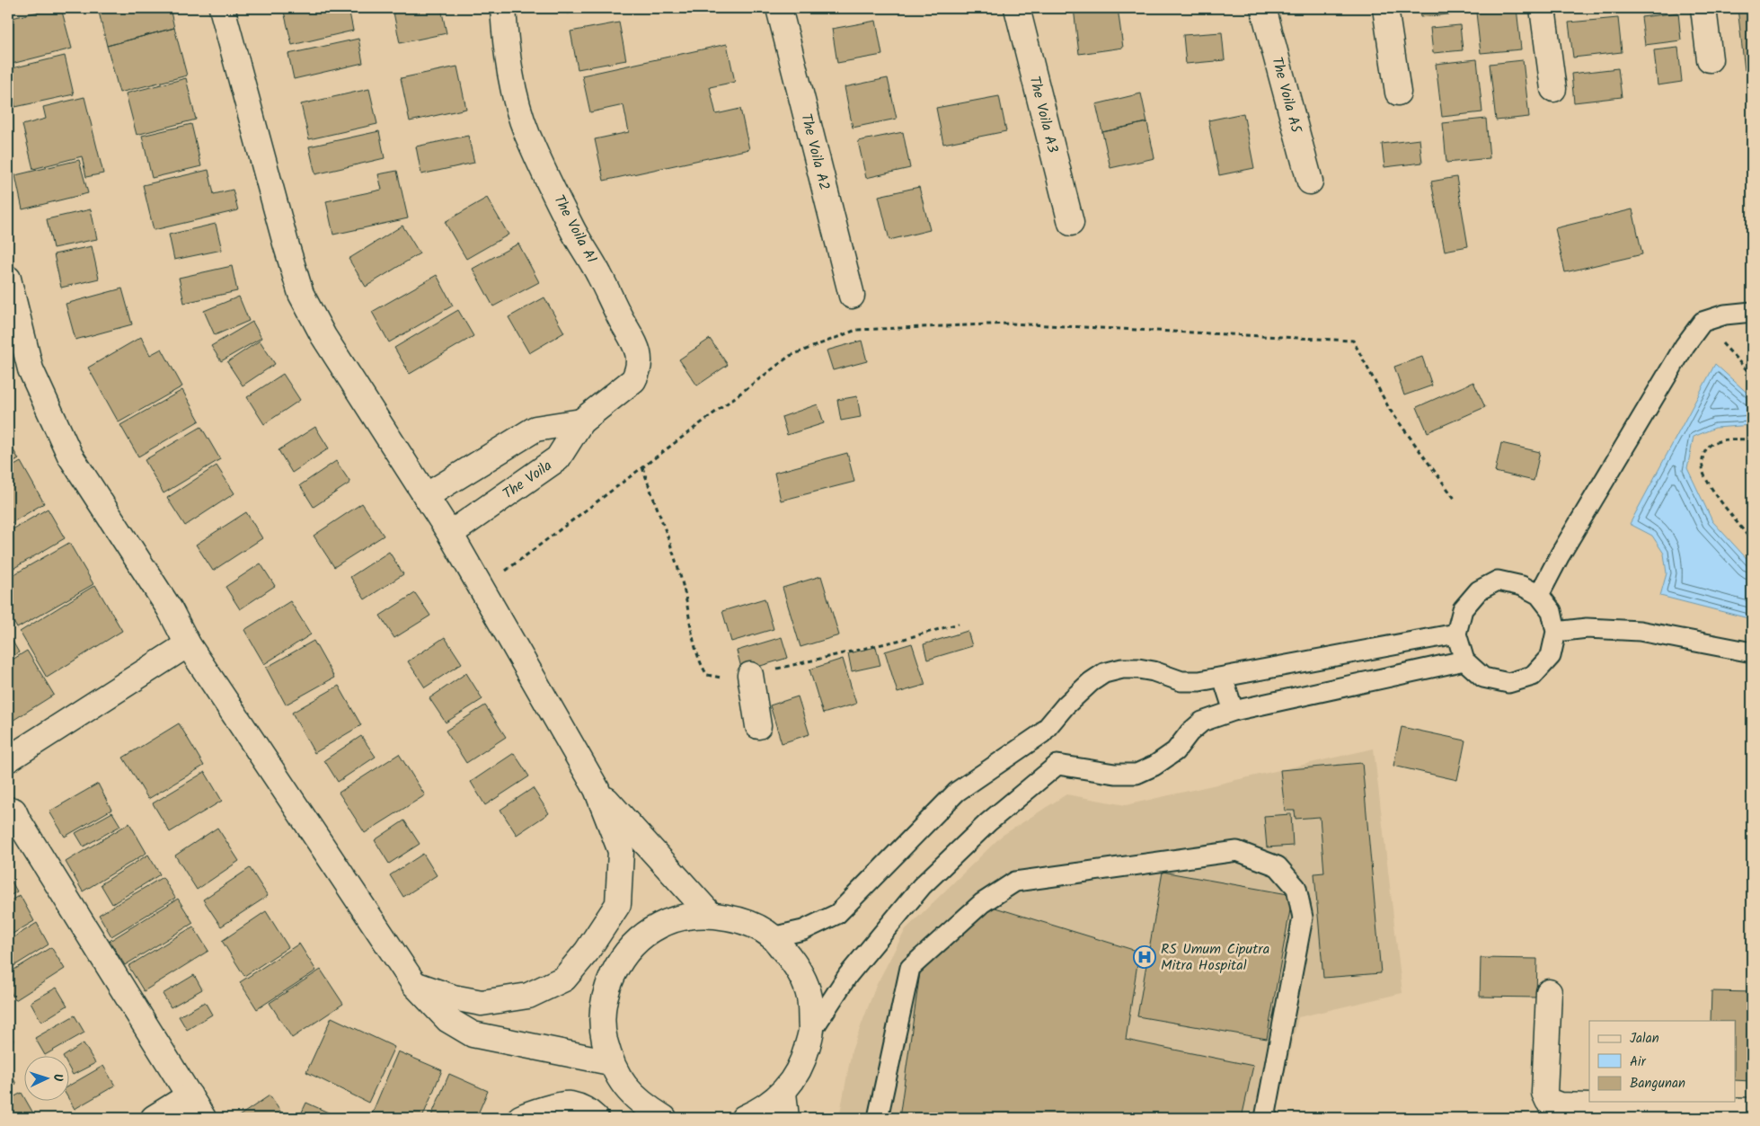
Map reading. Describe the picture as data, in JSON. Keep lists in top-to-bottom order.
{
  "streets": {
    "street": [
      "The Voila A5",
      "The Voila A3",
      "The Voila A2",
      "The Voila A1",
      "The Voila"
    ]
  },
  "crossings": [
    ["The Voila A1", "The Voila"]
  ],
  "places": {
    "hospital": ["RS Umum Ciputra Mitra Hospital"]
  },
  "legend": ["Jalan", "Air", "Bangunan"],
  "north": "right"
}
